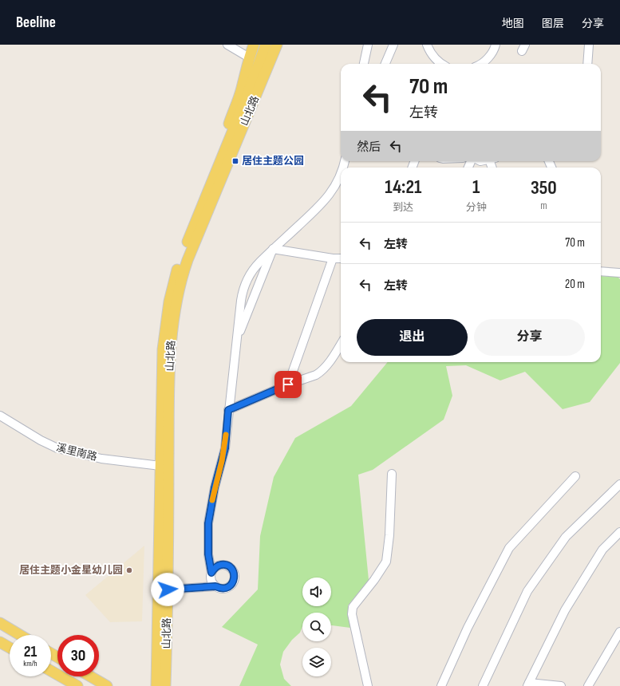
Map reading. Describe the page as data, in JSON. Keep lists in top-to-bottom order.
{
  "streets": {
    "main road": ["山北路"],
    "street": ["溪里南路"]
  },
  "crossings": [
    ["山北路", "溪里南路"]
  ],
  "places": {
    "transit": ["居住主题公园"],
    "other": ["居住主题小金星幼儿园"]
  },
  "page": {
    "header": "Beeline",
    "nav": ["地图", "图层", "分享"],
    "turn": ["70 m", "左转"],
    "then": "然后",
    "eta": [
      "14:21",
      "到达",
      "1",
      "分钟",
      "350",
      "m"
    ],
    "list": [
      {
        "name": "左转",
        "value": "70 m"
      },
      {
        "name": "左转",
        "value": "20 m"
      }
    ],
    "buttons": ["退出", "分享"],
    "speed": "21 km/h",
    "limit": "30"
  }
}
